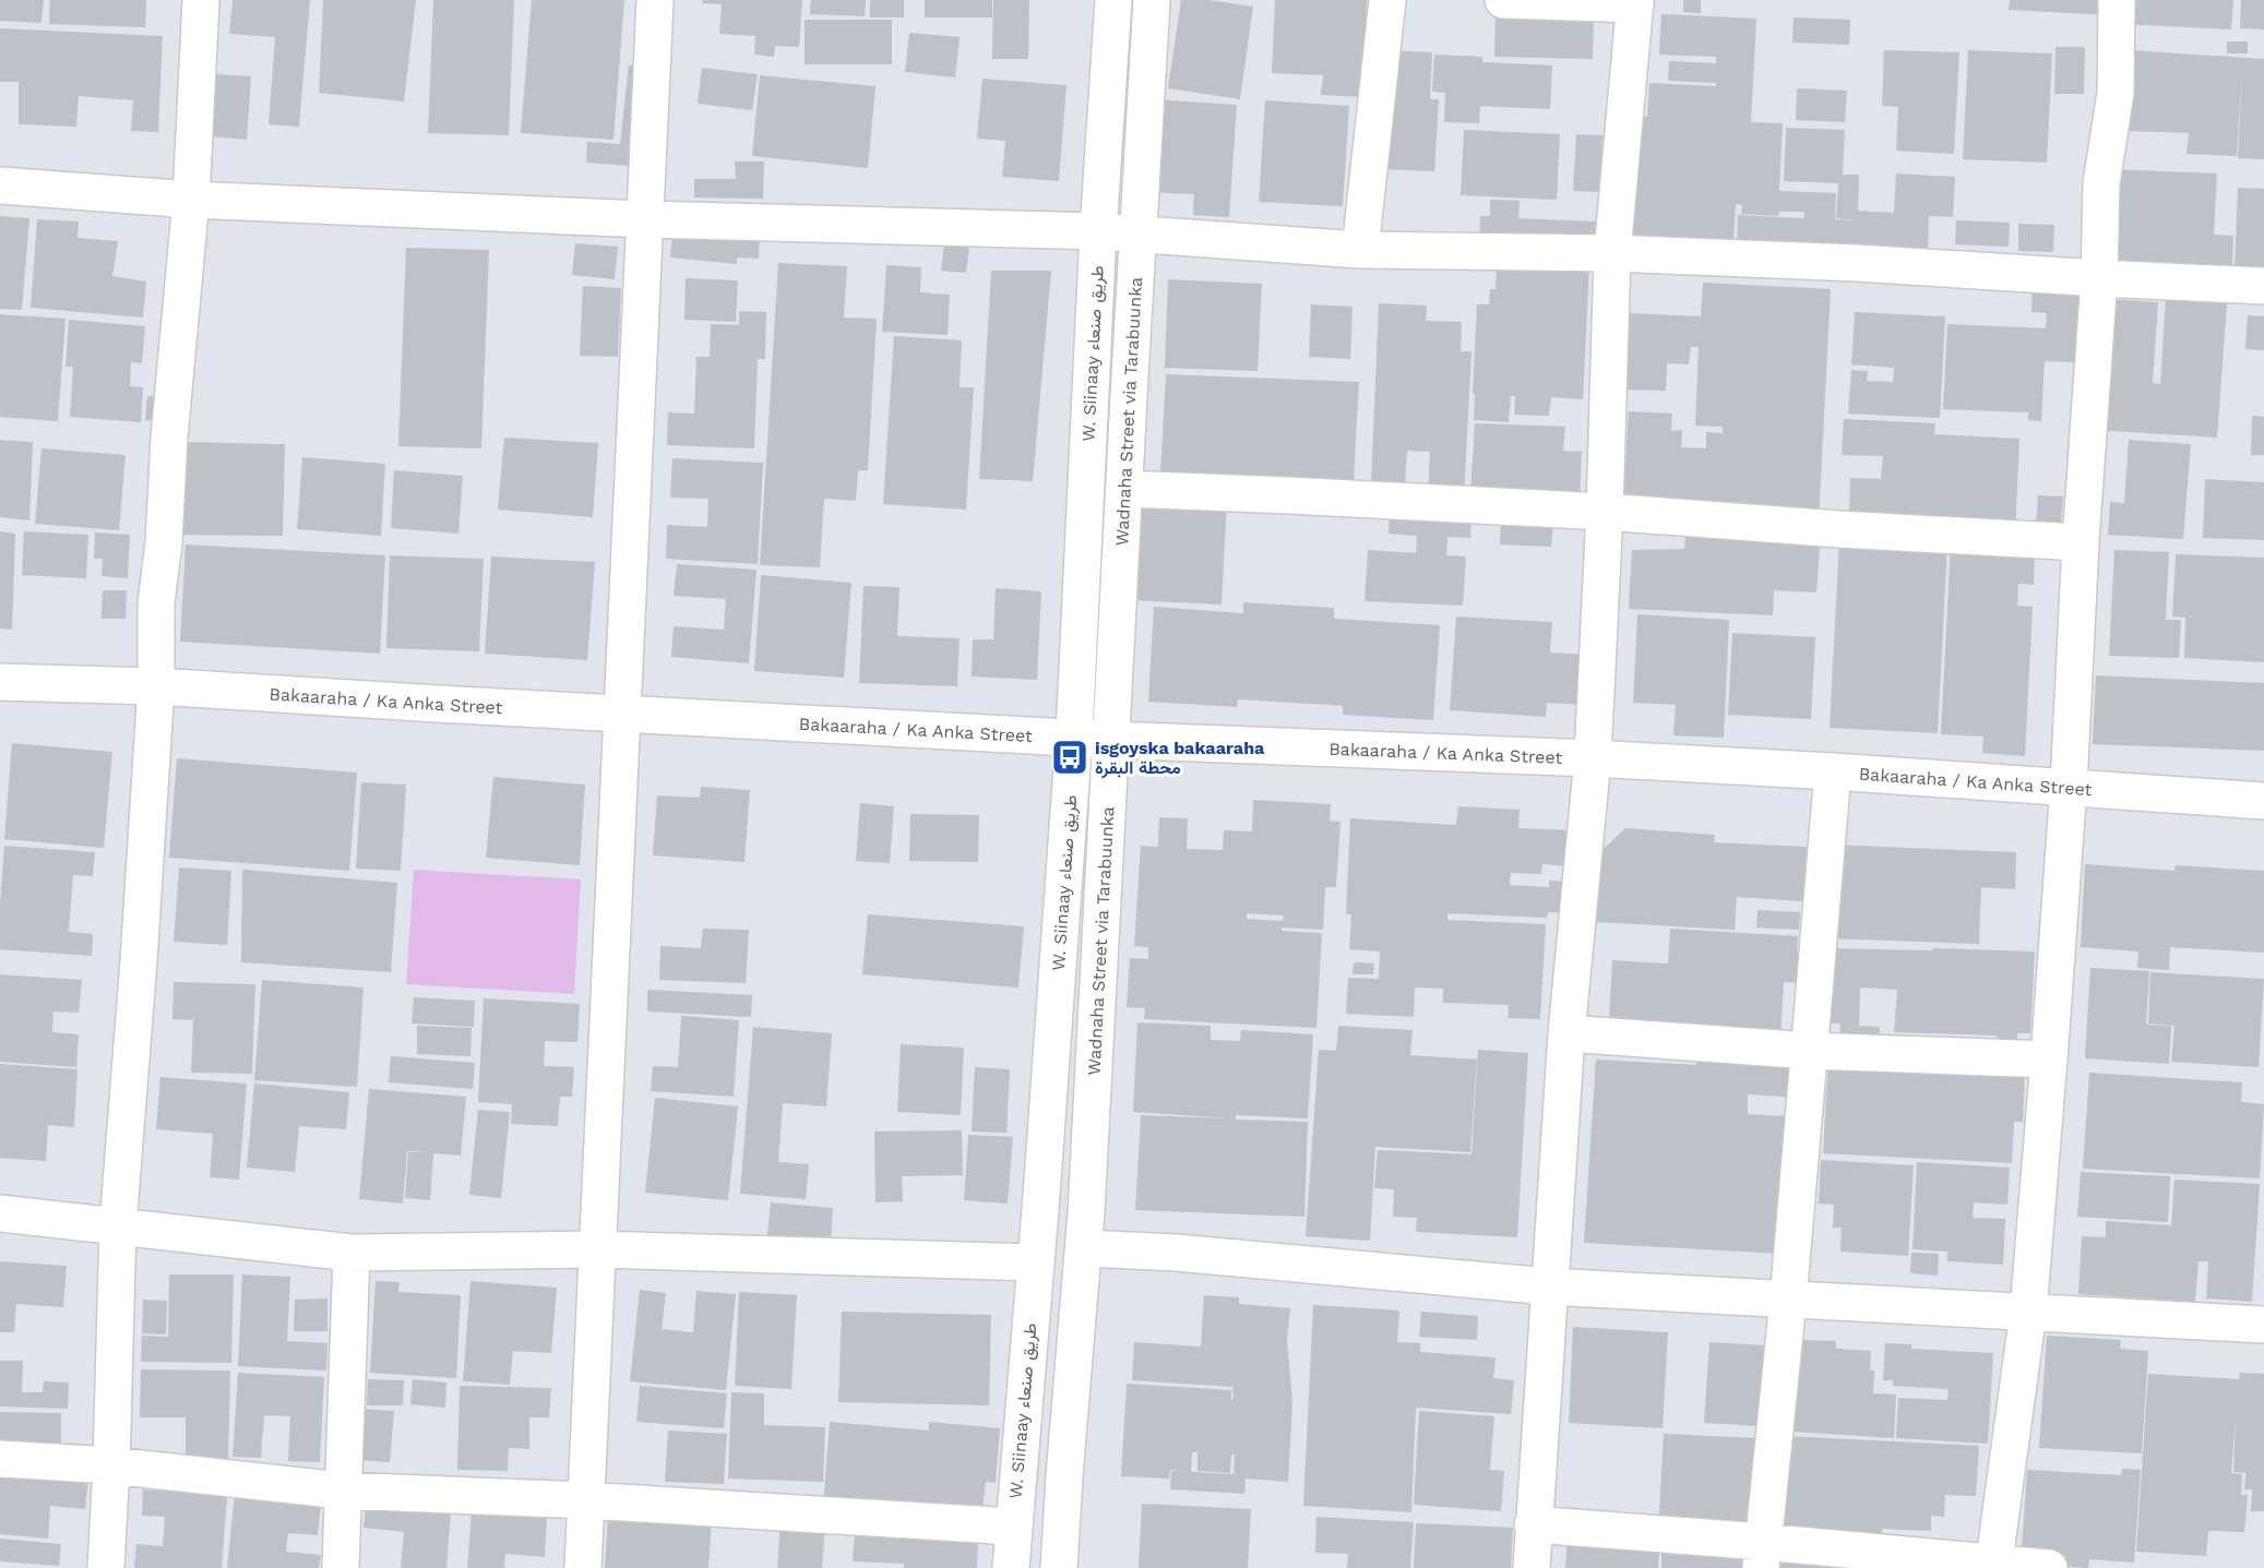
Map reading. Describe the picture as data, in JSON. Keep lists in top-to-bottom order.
{
  "streets": {
    "street": ["W. Siinaay طريق صنعاء", "Wadnaha Street via Tarabuunka", "Bakaaraha / Ka Anka Street"]
  },
  "crossings": [
    ["W. Siinaay طريق صنعاء", "Bakaaraha / Ka Anka Street"],
    ["Wadnaha Street via Tarabuunka", "Bakaaraha / Ka Anka Street"]
  ],
  "places": {
    "bus stop": ["isgoyska bakaaraha محطة البقرة"]
  }
}
